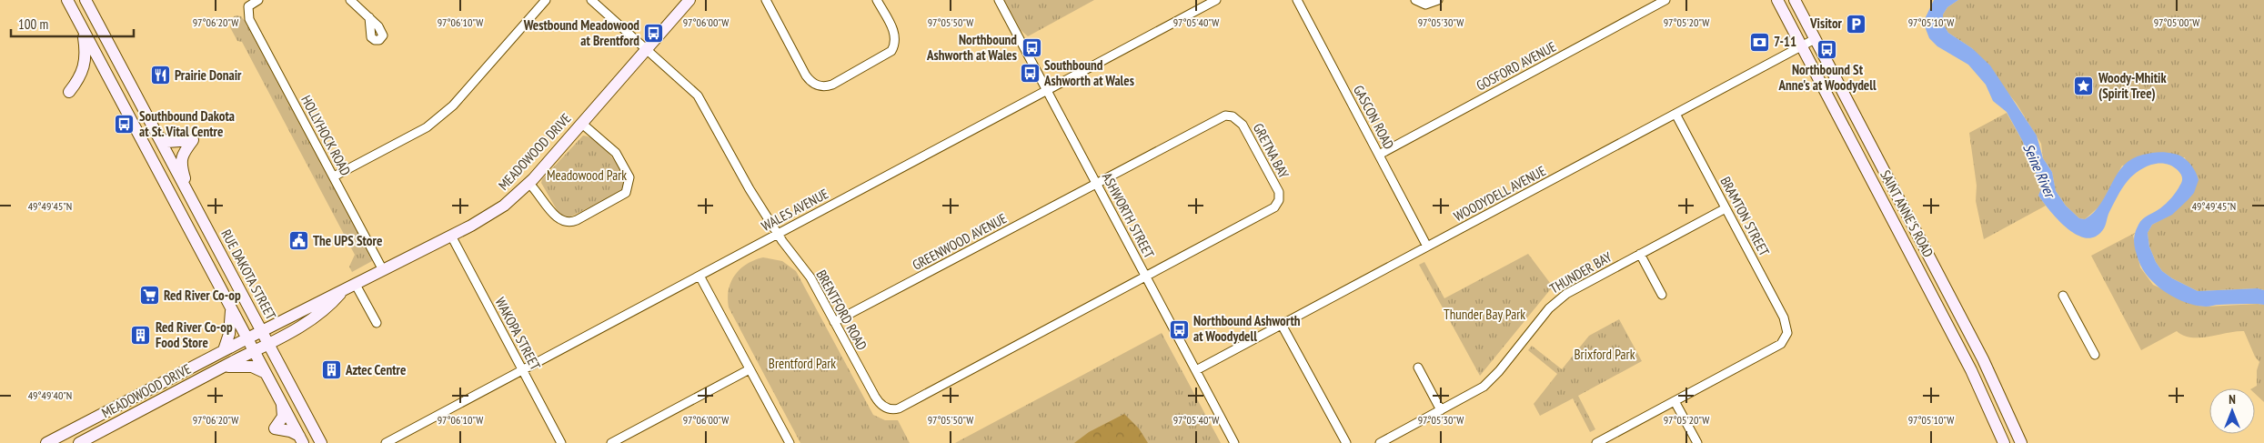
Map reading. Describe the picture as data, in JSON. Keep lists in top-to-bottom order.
{
  "streets": {
    "main road": ["MEADOWOOD DRIVE", "SAINT ANNE'S ROAD", "RUE DAKOTA STREET"],
    "street": [
      "GOSFORD AVENUE",
      "GASCON ROAD",
      "HOLLYHOCK ROAD",
      "GRETNA BAY",
      "WOODYDELL AVENUE",
      "WALES AVENUE",
      "ASHWORTH STREET",
      "BRAMTON STREET",
      "GREENWOOD AVENUE",
      "THUNDER BAY",
      "BRENTFORD ROAD",
      "WAKOPA STREET"
    ]
  },
  "crossings": [
    ["GOSFORD AVENUE", "GASCON ROAD"],
    ["GASCON ROAD", "WOODYDELL AVENUE"],
    ["HOLLYHOCK ROAD", "MEADOWOOD DRIVE"],
    ["GRETNA BAY", "ASHWORTH STREET"],
    ["GRETNA BAY", "GREENWOOD AVENUE"],
    ["GRETNA BAY", "BRENTFORD ROAD"],
    ["MEADOWOOD DRIVE", "RUE DAKOTA STREET"],
    ["MEADOWOOD DRIVE", "BRENTFORD ROAD"],
    ["MEADOWOOD DRIVE", "WAKOPA STREET"],
    ["WOODYDELL AVENUE", "SAINT ANNE'S ROAD"],
    ["WOODYDELL AVENUE", "ASHWORTH STREET"],
    ["WOODYDELL AVENUE", "BRAMTON STREET"],
    ["WALES AVENUE", "ASHWORTH STREET"],
    ["WALES AVENUE", "BRENTFORD ROAD"],
    ["WALES AVENUE", "WAKOPA STREET"],
    ["ASHWORTH STREET", "GREENWOOD AVENUE"],
    ["ASHWORTH STREET", "BRENTFORD ROAD"],
    ["BRAMTON STREET", "THUNDER BAY"],
    ["GREENWOOD AVENUE", "BRENTFORD ROAD"]
  ],
  "water": ["Seine River"],
  "parks": [
    "Meadowood Park",
    "Thunder Bay Park",
    "Brixford Park",
    "Brentford Park"
  ],
  "places": {
    "parking": ["Visitor"],
    "bus stop": [
      "Westbound Meadowood at Brentford",
      "Northbound Ashworth at Wales",
      "Northbound St Anne's at Woodydell",
      "Southbound Ashworth at Wales",
      "Southbound Dakota at St. Vital Centre",
      "Northbound Ashworth at Woodydell"
    ],
    "bank": ["7-11"],
    "restaurant": ["Prairie Donair"],
    "place": ["Woody-Mhitik (Spirit Tree)"],
    "public building": ["The UPS Store"],
    "supermarket": ["Red River Co-op"],
    "building": ["Red River Co-op Food Store", "Aztec Centre"]
  },
  "scale_bar": "100 m",
  "north": "top",
  "coordinates": [
    "97°06'20\"W",
    "97°06'10\"W",
    "97°06'00\"W",
    "97°05'50\"W",
    "97°05'40\"W",
    "97°05'30\"W",
    "97°05'20\"W",
    "97°05'10\"W",
    "97°05'00\"W",
    "49°49'45\"N",
    "49°49'40\"N"
  ]
}
